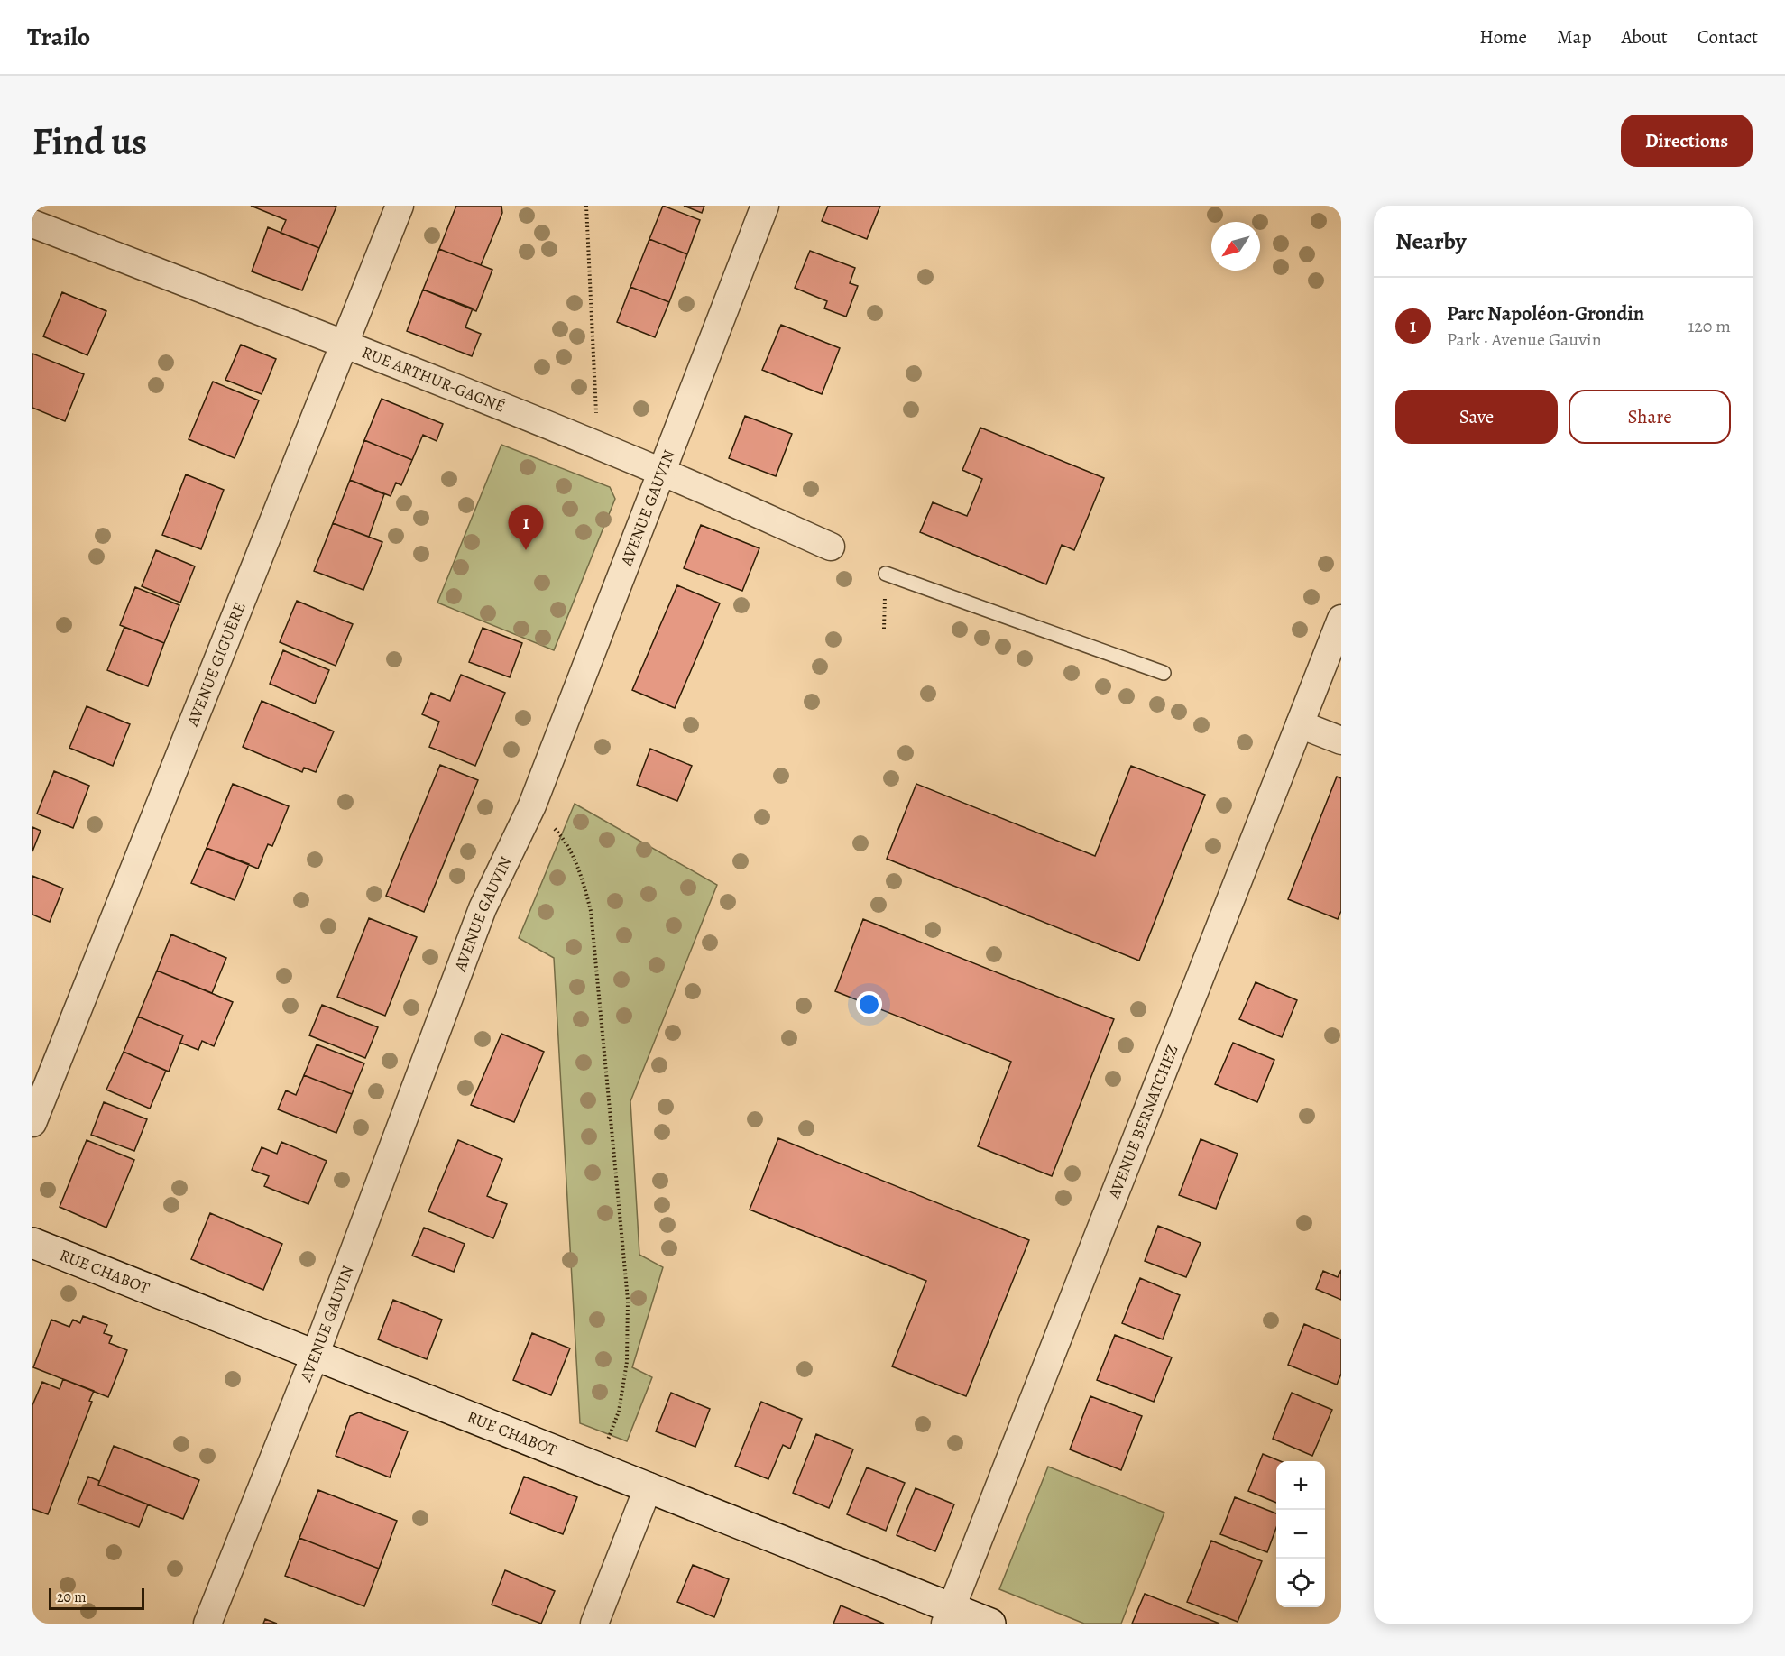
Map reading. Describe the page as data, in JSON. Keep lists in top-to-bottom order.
{
  "streets": {
    "street": [
      "RUE ARTHUR-GAGNÉ",
      "AVENUE GAUVIN",
      "AVENUE GIGUÈRE",
      "AVENUE BERNATCHEZ",
      "RUE CHABOT"
    ]
  },
  "crossings": [
    ["RUE ARTHUR-GAGNÉ", "AVENUE GAUVIN"],
    ["RUE ARTHUR-GAGNÉ", "AVENUE GIGUÈRE"],
    ["AVENUE GAUVIN", "RUE CHABOT"],
    ["AVENUE BERNATCHEZ", "RUE CHABOT"]
  ],
  "scale_bar": "20 m",
  "north": "bottom left",
  "page": {
    "header": "Trailo",
    "nav": [
      "Home",
      "Map",
      "About",
      "Contact"
    ],
    "buttons": [
      "Directions",
      ["Save", "Share"]
    ],
    "title": "Find us",
    "heading": "Nearby",
    "list": [
      {
        "mark": "1",
        "name": "Parc Napoléon-Grondin",
        "note": "Park · Avenue Gauvin",
        "value": "120 m"
      }
    ],
    "pins": "1",
    "map_buttons": ["+", "−"],
    "scale": "20 m"
  }
}
